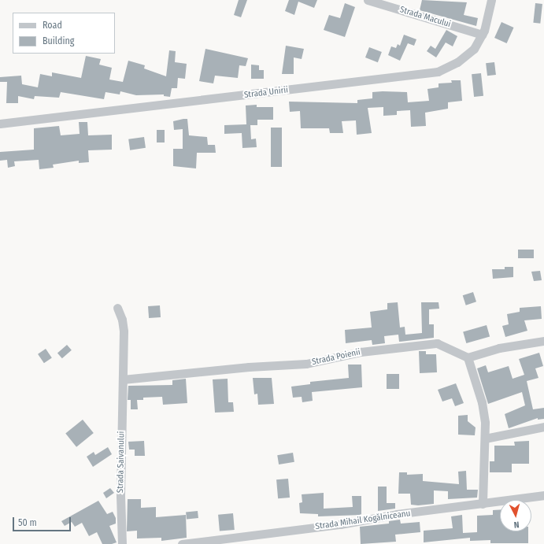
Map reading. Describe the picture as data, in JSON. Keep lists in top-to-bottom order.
{
  "streets": {
    "street": [
      "Strada Macului",
      "Strada Unirii",
      "Strada Poienii",
      "Strada Saivanului",
      "Strada Mihail Kogălniceanu"
    ]
  },
  "crossings": [
    ["Strada Macului", "Strada Unirii"],
    ["Strada Poienii", "Strada Saivanului"]
  ],
  "legend": ["Road", "Building"],
  "scale_bar": "50 m",
  "north": "bottom"
}
